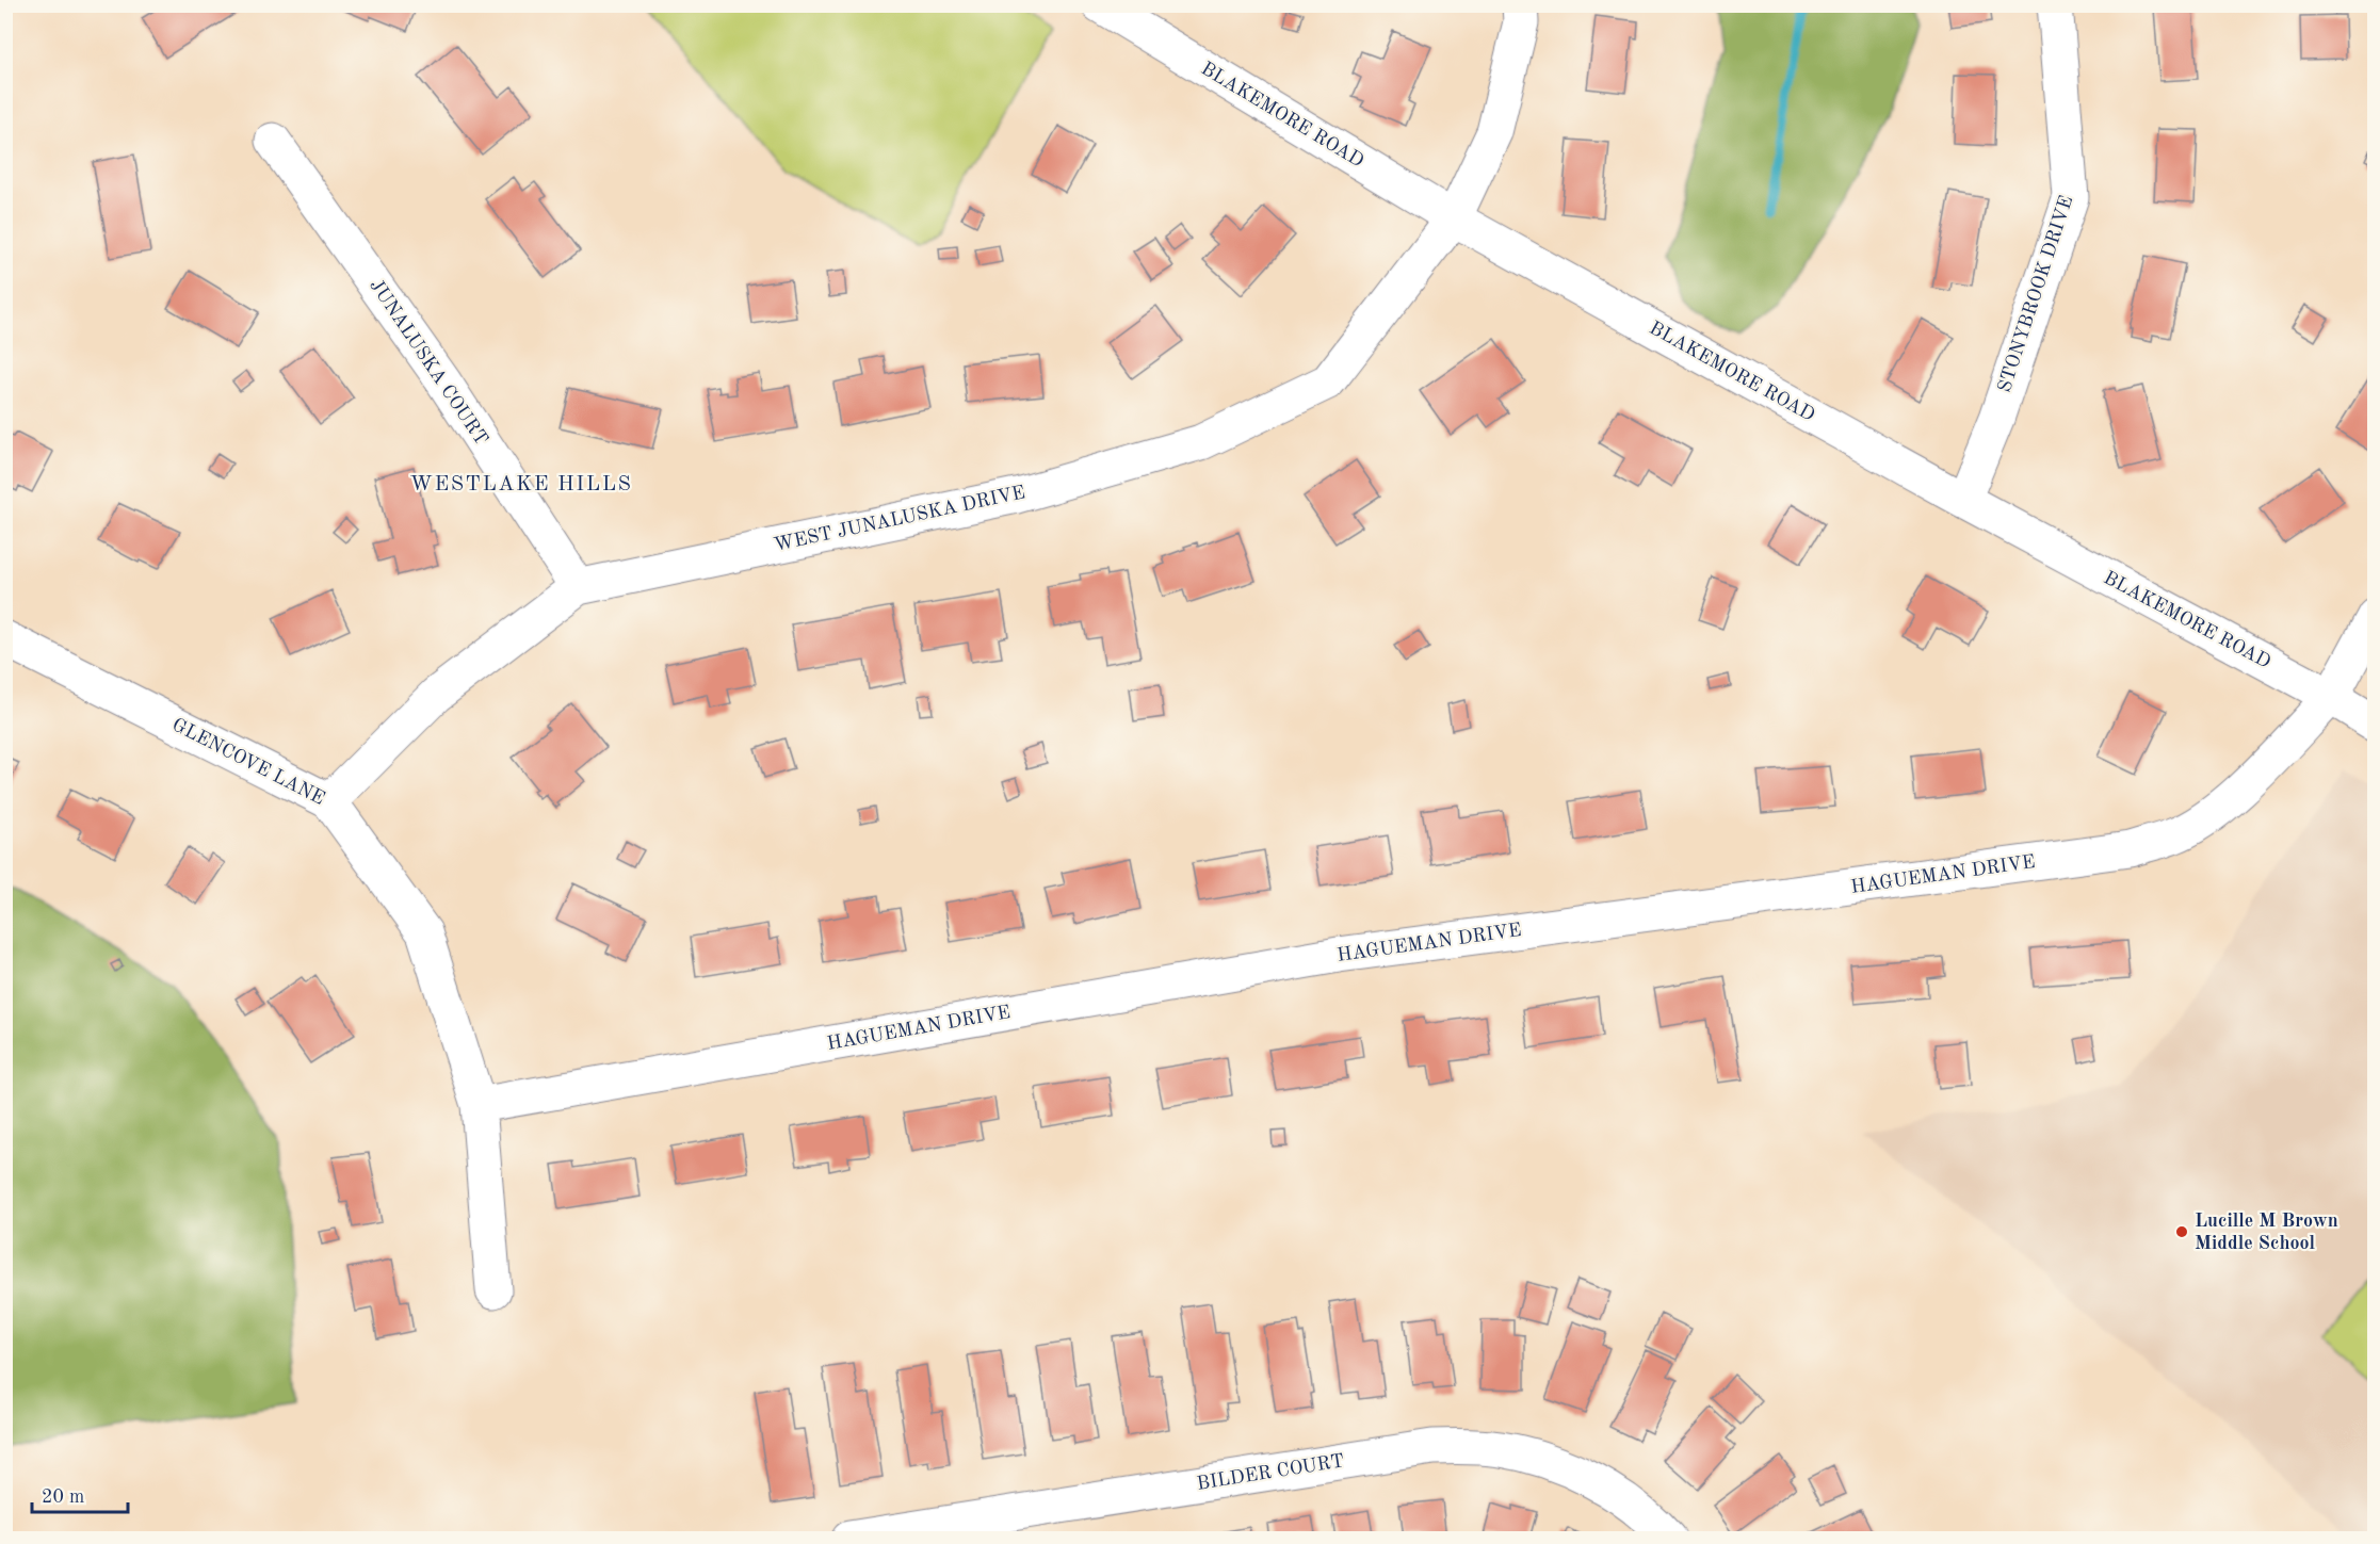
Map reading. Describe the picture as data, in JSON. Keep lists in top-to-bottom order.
{
  "streets": {
    "street": [
      "BLAKEMORE ROAD",
      "STONYBROOK DRIVE",
      "JUNALUSKA COURT",
      "WEST JUNALUSKA DRIVE",
      "GLENCOVE LANE",
      "HAGUEMAN DRIVE",
      "BILDER COURT"
    ]
  },
  "crossings": [
    ["BLAKEMORE ROAD", "STONYBROOK DRIVE"],
    ["BLAKEMORE ROAD", "WEST JUNALUSKA DRIVE"],
    ["BLAKEMORE ROAD", "HAGUEMAN DRIVE"],
    ["JUNALUSKA COURT", "WEST JUNALUSKA DRIVE"],
    ["WEST JUNALUSKA DRIVE", "GLENCOVE LANE"],
    ["GLENCOVE LANE", "HAGUEMAN DRIVE"]
  ],
  "districts": ["WESTLAKE HILLS"],
  "places": ["Lucille M Brown Middle School"],
  "scale_bar": "20 m"
}
